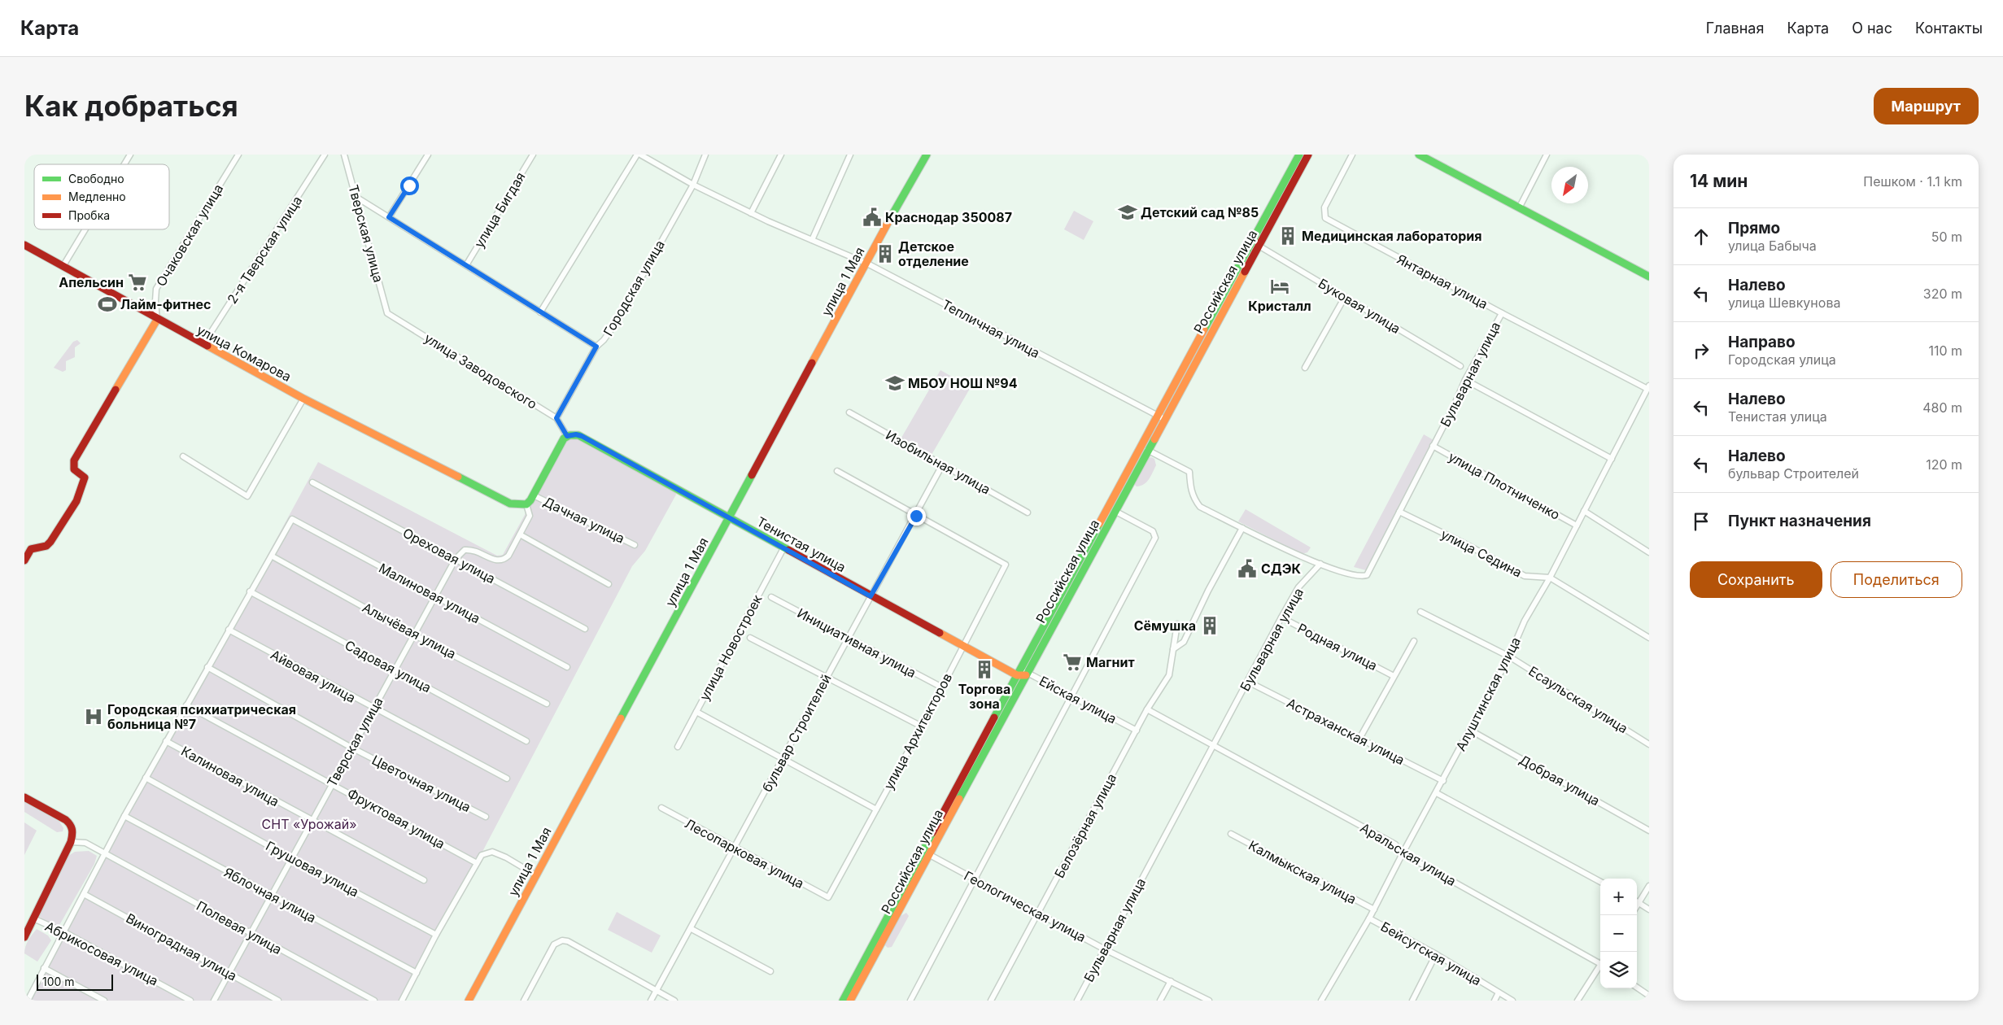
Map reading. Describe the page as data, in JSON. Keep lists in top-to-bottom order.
{
  "streets": {
    "street": [
      "улица Бигдая",
      "Тверская улица",
      "Очаковская улица",
      "2-я Тверская улица",
      "улица 1 Мая",
      "Российская улица",
      "Янтарная улица",
      "Городская улица",
      "Буковая улица",
      "Тепличная улица",
      "улица Комарова",
      "улица Заводовского",
      "Бульварная улица",
      "Изобильная улица",
      "улица Плотниченко",
      "Дачная улица",
      "Тенистая улица",
      "улица Седина",
      "Ореховая улица",
      "Малиновая улица",
      "Алычёвая улица",
      "Инициативная улица",
      "Родная улица",
      "улица Новостроек",
      "Садовая улица",
      "Айвовая улица",
      "Алуштинская улица",
      "Ейская улица",
      "Есаульская улица",
      "улица Архитекторов",
      "Астраханская улица",
      "бульвар Строителей",
      "Калиновая улица",
      "Добрая улица",
      "Цветочная улица",
      "Фруктовая улица",
      "Белозёрная улица",
      "Лесопарковая улица",
      "Аральская улица",
      "Грушовая улица",
      "Калмыкская улица",
      "Яблочная улица",
      "Геологическая улица",
      "Полевая улица",
      "Виноградная улица",
      "Абрикосовая улица",
      "Бейсугская улица"
    ]
  },
  "crossings": [
    ["Тверская улица", "улица Заводовского"],
    ["Тверская улица", "Ореховая улица"],
    ["Тверская улица", "Малиновая улица"],
    ["Тверская улица", "Алычёвая улица"],
    ["Тверская улица", "Садовая улица"],
    ["Тверская улица", "Айвовая улица"],
    ["Тверская улица", "Калиновая улица"],
    ["Тверская улица", "Цветочная улица"],
    ["Тверская улица", "Фруктовая улица"],
    ["Тверская улица", "Грушовая улица"],
    ["Тверская улица", "Яблочная улица"],
    ["Тверская улица", "Полевая улица"],
    ["Тверская улица", "Виноградная улица"],
    ["Очаковская улица", "улица Комарова"],
    ["2-я Тверская улица", "улица Комарова"],
    ["улица 1 Мая", "Тепличная улица"],
    ["улица 1 Мая", "Тенистая улица"],
    ["Российская улица", "Буковая улица"],
    ["Российская улица", "Тепличная улица"],
    ["Российская улица", "Тенистая улица"],
    ["Российская улица", "Ейская улица"],
    ["Российская улица", "Геологическая улица"],
    ["Янтарная улица", "Бульварная улица"],
    ["Янтарная улица", "Алуштинская улица"],
    ["Городская улица", "Тепличная улица"],
    ["Городская улица", "улица Заводовского"],
    ["улица Заводовского", "Тенистая улица"],
    ["Бульварная улица", "улица Плотниченко"],
    ["Бульварная улица", "улица Седина"],
    ["Бульварная улица", "Родная улица"],
    ["Бульварная улица", "Астраханская улица"],
    ["Бульварная улица", "Аральская улица"],
    ["Бульварная улица", "Геологическая улица"],
    ["Изобильная улица", "бульвар Строителей"],
    ["улица Плотниченко", "Алуштинская улица"],
    ["Тенистая улица", "улица Новостроек"],
    ["Тенистая улица", "Ейская улица"],
    ["Тенистая улица", "улица Архитекторов"],
    ["Тенистая улица", "бульвар Строителей"],
    ["улица Седина", "Алуштинская улица"],
    ["Малиновая улица", "Алычёвая улица"],
    ["Инициативная улица", "улица Архитекторов"],
    ["Инициативная улица", "бульвар Строителей"],
    ["Алуштинская улица", "Есаульская улица"],
    ["Алуштинская улица", "Астраханская улица"],
    ["Алуштинская улица", "Добрая улица"],
    ["Алуштинская улица", "Аральская улица"],
    ["Алуштинская улица", "Калмыкская улица"],
    ["Алуштинская улица", "Бейсугская улица"],
    ["Ейская улица", "Белозёрная улица"],
    ["улица Архитекторов", "бульвар Строителей"],
    ["улица Архитекторов", "Лесопарковая улица"],
    ["бульвар Строителей", "Лесопарковая улица"],
    ["Белозёрная улица", "Геологическая улица"]
  ],
  "parks": ["СНТ «Урожай»"],
  "places": {
    "school or university": ["Детский сад №85", "МБОУ НОШ №94"],
    "public building": ["Краснодар 350087", "СДЭК"],
    "building": [
      "Медицинская лаборатория",
      "Детское отделение",
      "Сёмушка",
      "Торгова зона"
    ],
    "supermarket": ["Апельсин", "Магнит"],
    "hotel": ["Кристалл"],
    "sports": ["Лайм-фитнес"],
    "hospital": ["Городская психиатрическая больница №7"]
  },
  "legend": ["Свободно", "Медленно", "Пробка"],
  "scale_bar": "100 m",
  "north": "bottom left",
  "page": {
    "header": "Карта",
    "nav": [
      "Главная",
      "Карта",
      "О нас",
      "Контакты"
    ],
    "buttons": [
      "Маршрут",
      ["Сохранить", "Поделиться"]
    ],
    "title": "Как добраться",
    "heading": ["14 мин", "Пешком · 1.1 km"],
    "list": [
      ["Прямо", "улица Бабыча", "50 m"],
      ["Налево", "улица Шевкунова", "320 m"],
      ["Направо", "Городская улица", "110 m"],
      ["Налево", "Тенистая улица", "480 m"],
      ["Налево", "бульвар Строителей", "120 m"],
      "Пункт назначения"
    ],
    "map_buttons": ["+", "−"],
    "scale": "100 m"
  }
}
